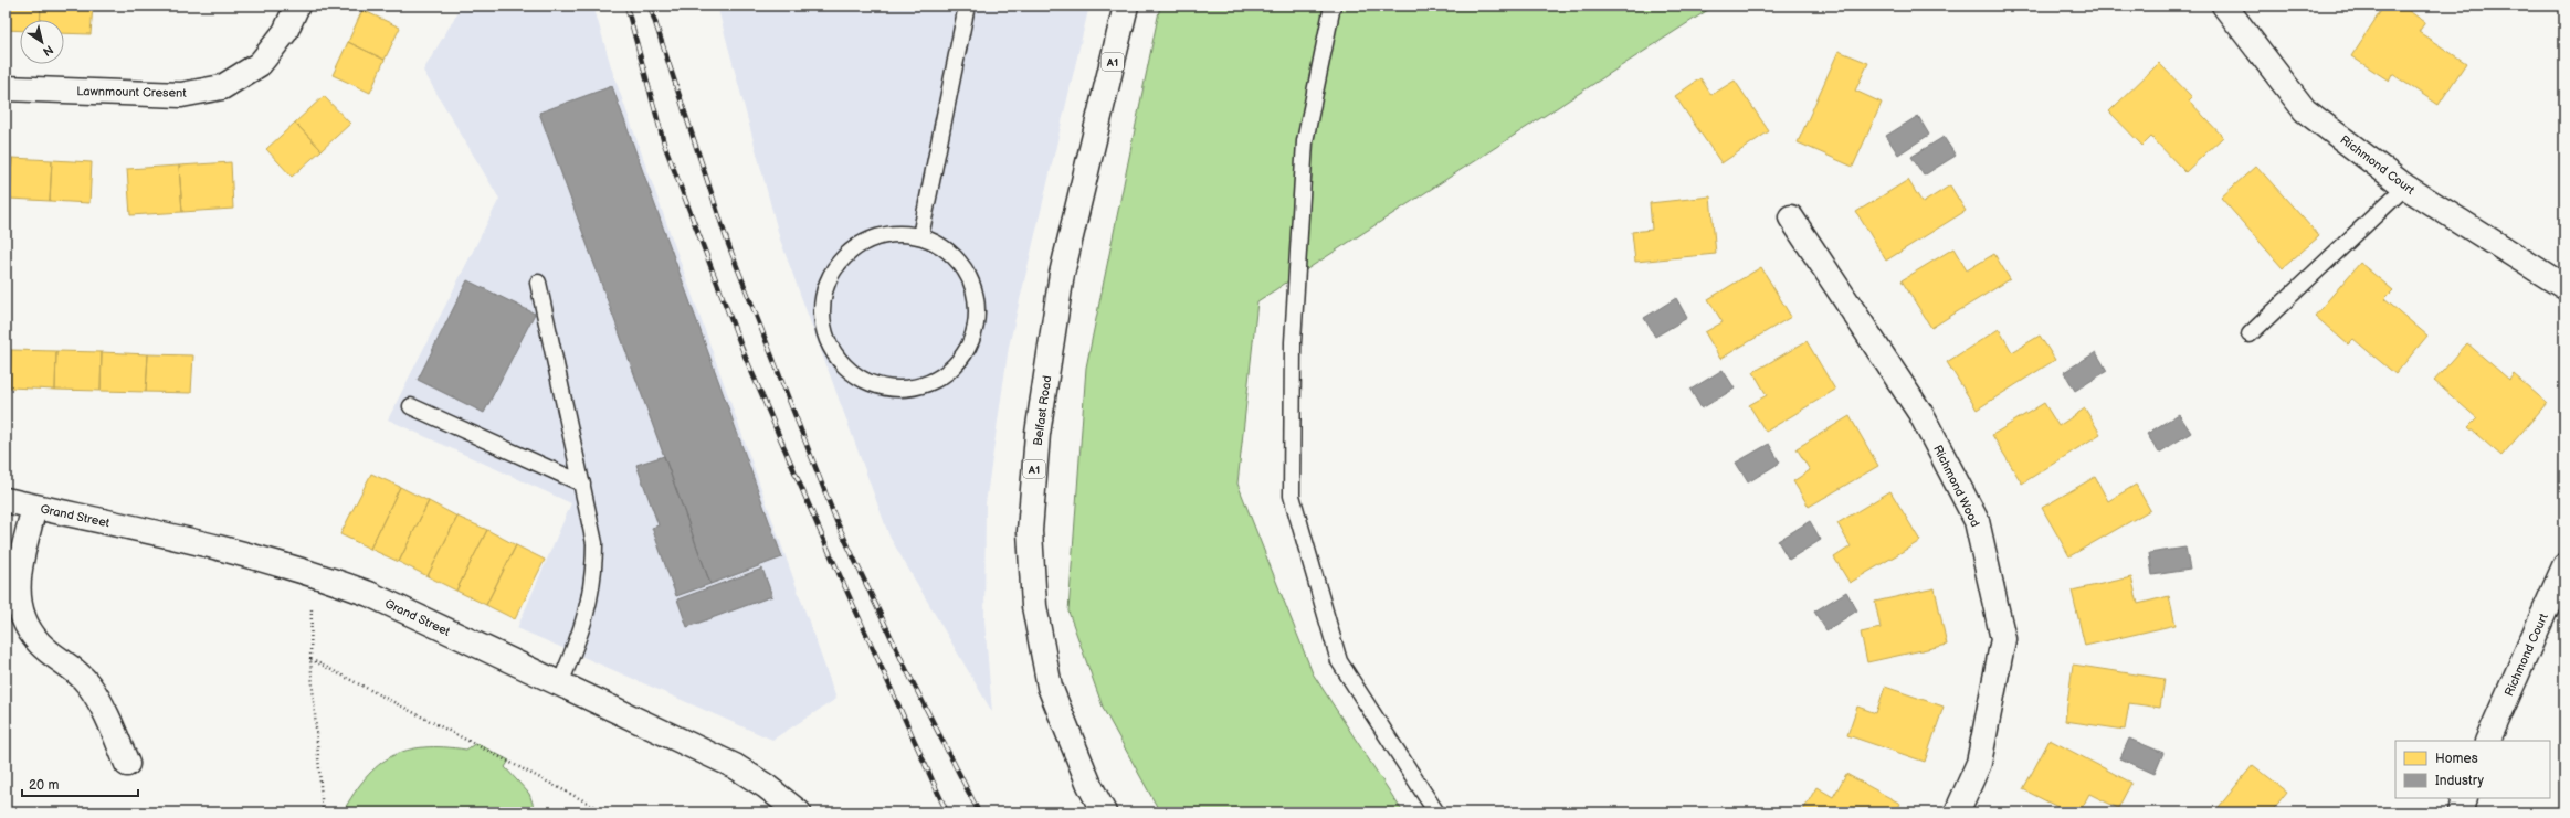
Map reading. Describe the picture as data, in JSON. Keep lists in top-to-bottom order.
{
  "streets": {
    "main road": [
      "A1",
      "Lawnmount Cresent",
      "Richmond Court",
      "Belfast Road",
      "Richmond Wood",
      "Grand Street"
    ]
  },
  "legend": ["Homes", "Industry"],
  "scale_bar": "20 m",
  "north": "bottom right"
}
